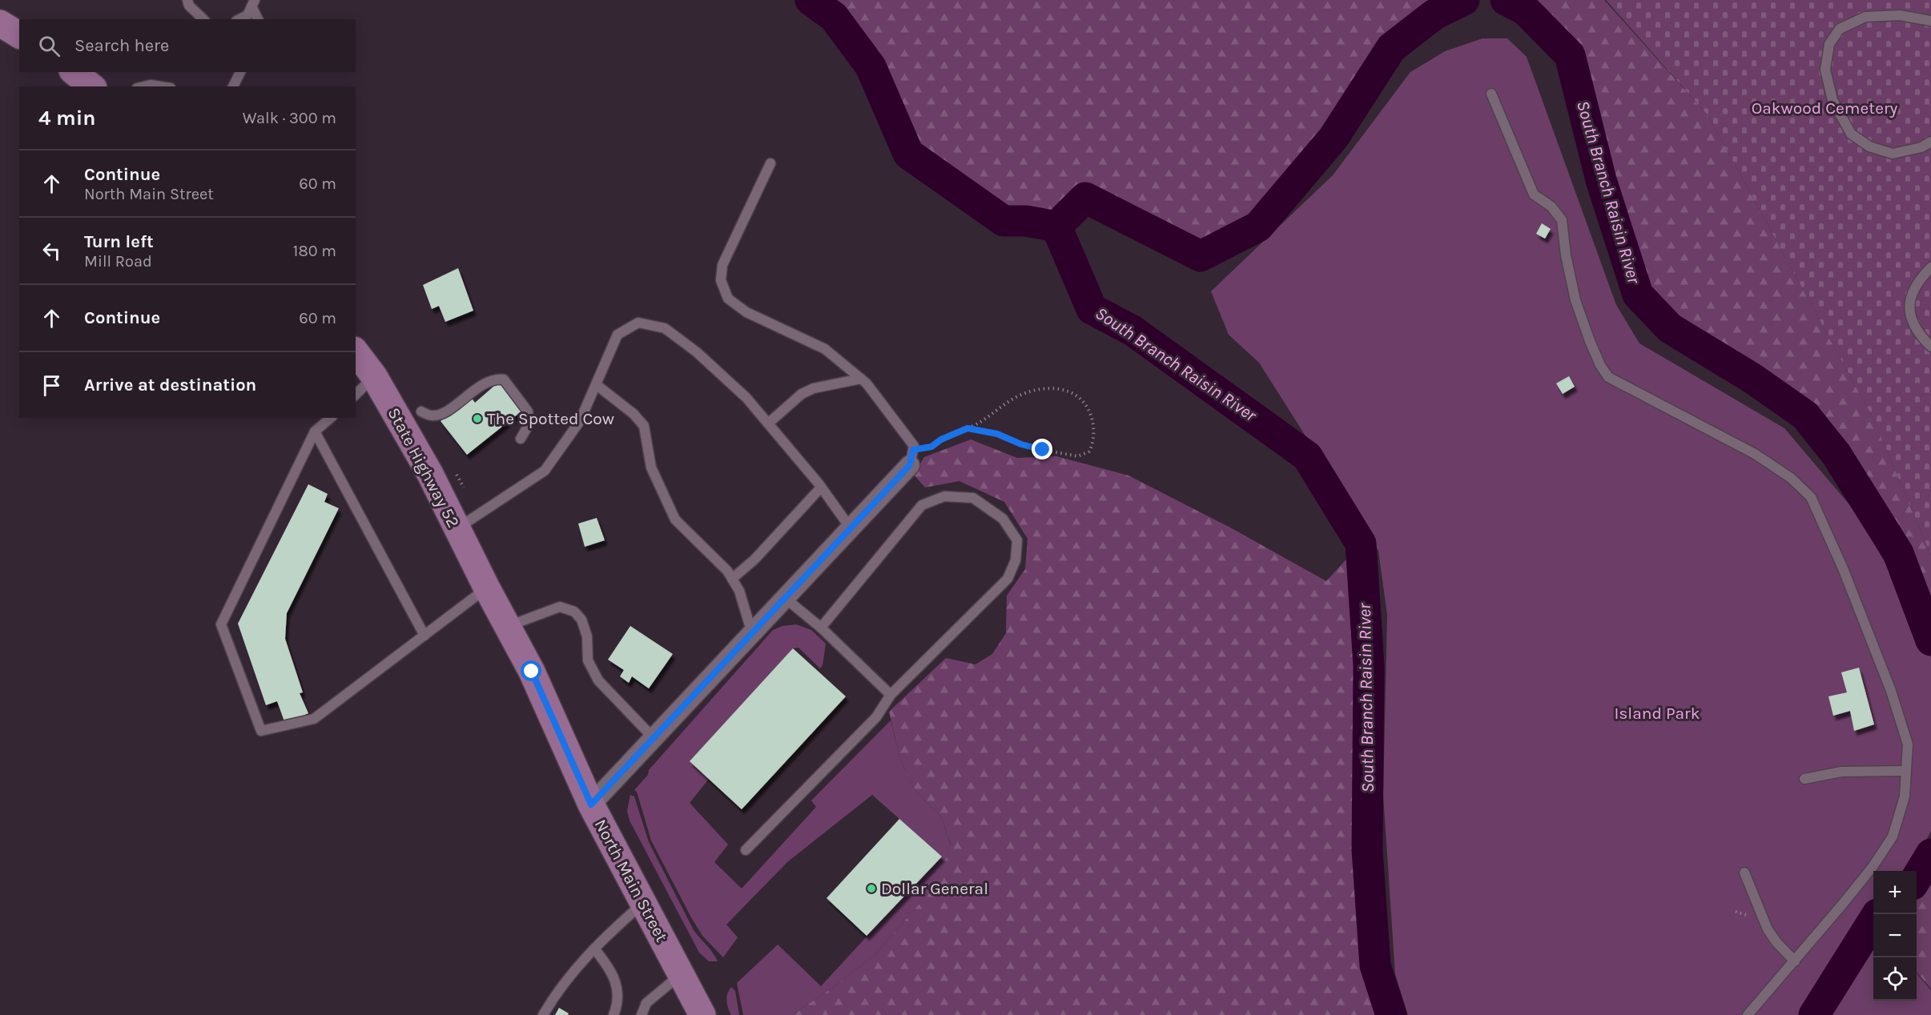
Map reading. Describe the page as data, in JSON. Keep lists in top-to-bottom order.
{
  "streets": {
    "main road": ["State Highway 52", "North Main Street"]
  },
  "crossings": [
    ["State Highway 52", "North Main Street"]
  ],
  "water": ["South Branch Raisin River"],
  "parks": ["Oakwood Cemetery", "Island Park"],
  "places": ["The Spotted Cow", "Dollar General"],
  "page": {
    "search": "Search here",
    "heading": ["4 min", "Walk · 300 m"],
    "list": [
      ["Continue", "North Main Street", "60 m"],
      ["Turn left", "Mill Road", "180 m"],
      ["Continue", "60 m"],
      "Arrive at destination"
    ],
    "map_buttons": ["+", "−"]
  }
}
